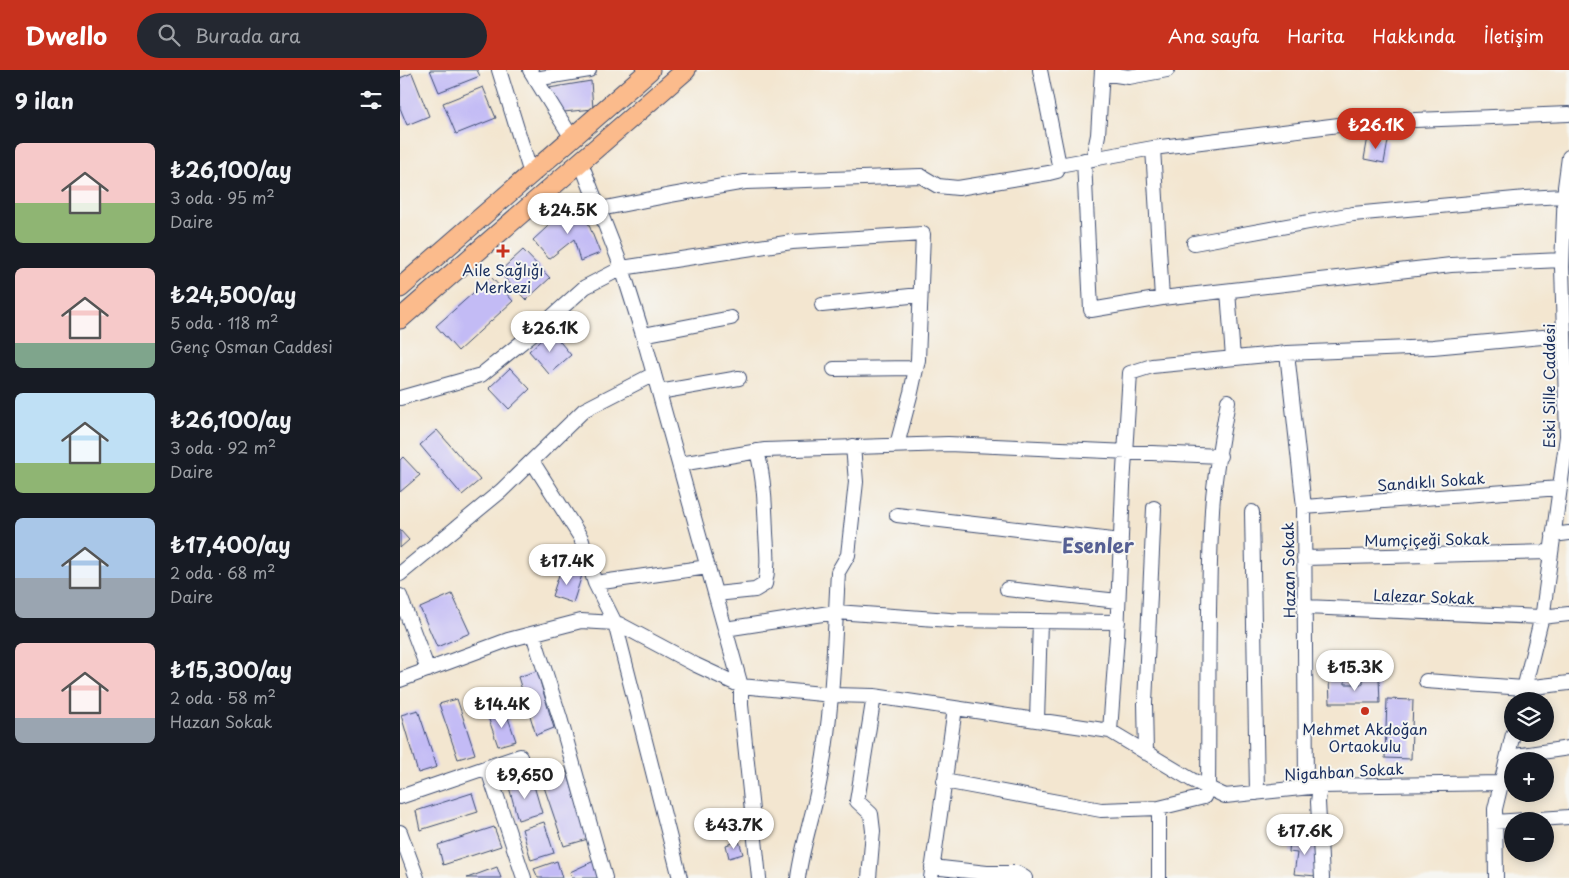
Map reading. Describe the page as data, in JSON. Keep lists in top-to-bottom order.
{
  "streets": {
    "street": [
      "Eski Sille Caddesi",
      "Sandıklı Sokak",
      "Mumçiçeği Sokak",
      "Hazan Sokak",
      "Lalezar Sokak",
      "Nigahban Sokak"
    ]
  },
  "crossings": [
    ["Eski Sille Caddesi", "Sandıklı Sokak"],
    ["Eski Sille Caddesi", "Mumçiçeği Sokak"],
    ["Eski Sille Caddesi", "Lalezar Sokak"],
    ["Sandıklı Sokak", "Hazan Sokak"],
    ["Mumçiçeği Sokak", "Hazan Sokak"],
    ["Hazan Sokak", "Lalezar Sokak"],
    ["Hazan Sokak", "Nigahban Sokak"]
  ],
  "districts": ["Esenler"],
  "places": {
    "health": ["Aile Sağlığı Merkezi"],
    "other": ["Mehmet Akdoğan Ortaokulu"]
  },
  "page": {
    "header": "Dwello",
    "search": "Burada ara",
    "nav": [
      "Ana sayfa",
      "Harita",
      "Hakkında",
      "İletişim"
    ],
    "heading": "9 ilan",
    "price": [
      "₺26.1K",
      "₺24.5K",
      "₺26.1K",
      "₺17.4K",
      "₺15.3K",
      "₺14.4K",
      "₺9,650",
      "₺43.7K",
      "₺17.6K"
    ],
    "list": [
      {
        "name": "₺26,100/ay",
        "note": "3 oda · 95 m² · Daire"
      },
      {
        "name": "₺24,500/ay",
        "note": "5 oda · 118 m² · Genç Osman Caddesi"
      },
      {
        "name": "₺26,100/ay",
        "note": "3 oda · 92 m² · Daire"
      },
      {
        "name": "₺17,400/ay",
        "note": "2 oda · 68 m² · Daire"
      },
      {
        "name": "₺15,300/ay",
        "note": "2 oda · 58 m² · Hazan Sokak"
      }
    ],
    "map_buttons": ["+", "−"]
  }
}
